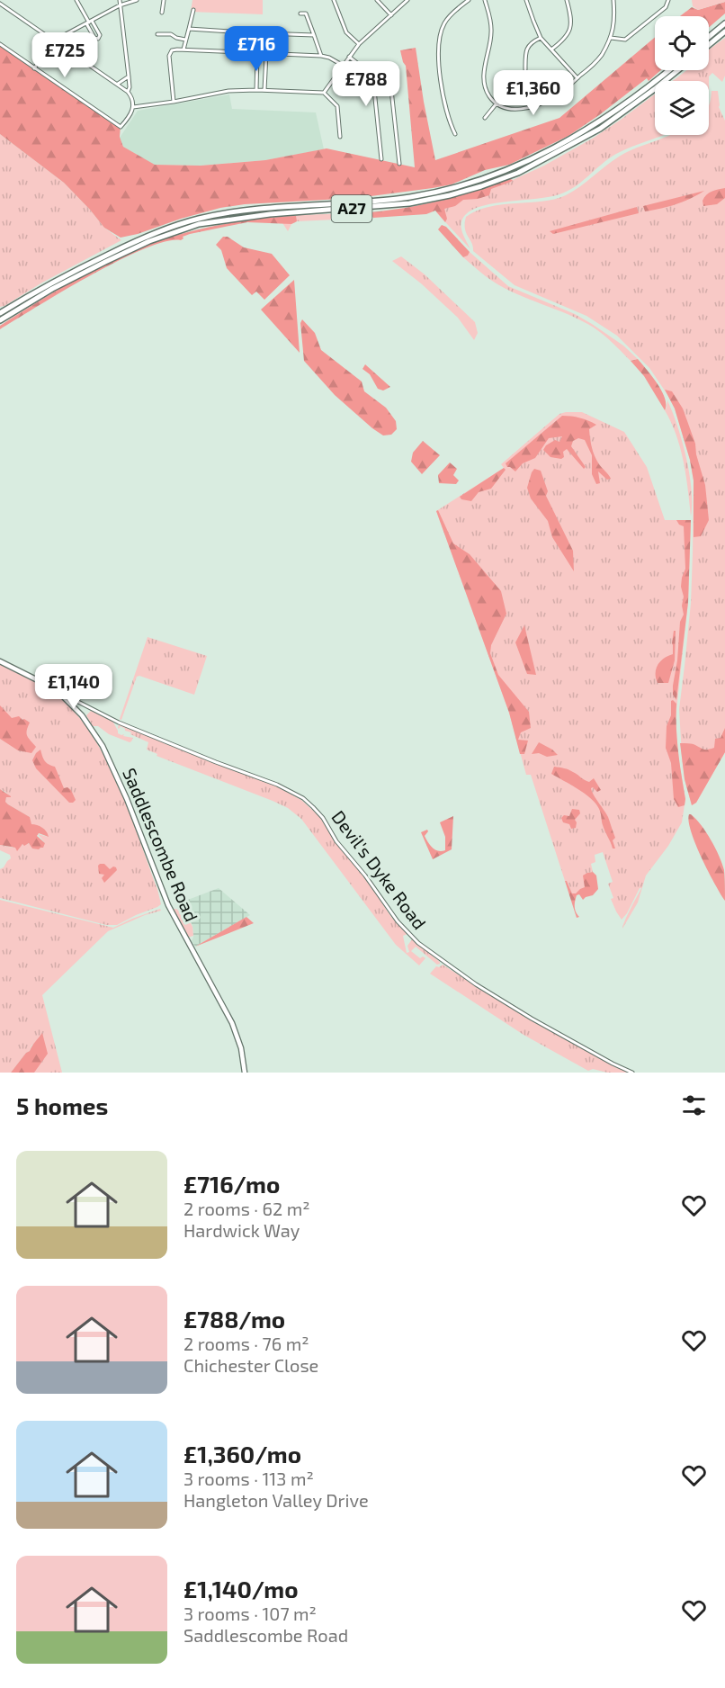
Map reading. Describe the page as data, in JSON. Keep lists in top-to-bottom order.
{
  "streets": {
    "highway": ["A27"],
    "street": ["Saddlescombe Road", "Devil's Dyke Road"]
  },
  "crossings": [
    ["Saddlescombe Road", "Devil's Dyke Road"]
  ],
  "page": {
    "price": [
      "£716",
      "£725",
      "£788",
      "£1,360",
      "£1,140"
    ],
    "heading": "5 homes",
    "list": [
      {
        "name": "£716/mo",
        "note": "2 rooms · 62 m² · Hardwick Way"
      },
      {
        "name": "£788/mo",
        "note": "2 rooms · 76 m² · Chichester Close"
      },
      {
        "name": "£1,360/mo",
        "note": "3 rooms · 113 m² · Hangleton Valley Drive"
      },
      {
        "name": "£1,140/mo",
        "note": "3 rooms · 107 m² · Saddlescombe Road"
      }
    ]
  }
}
